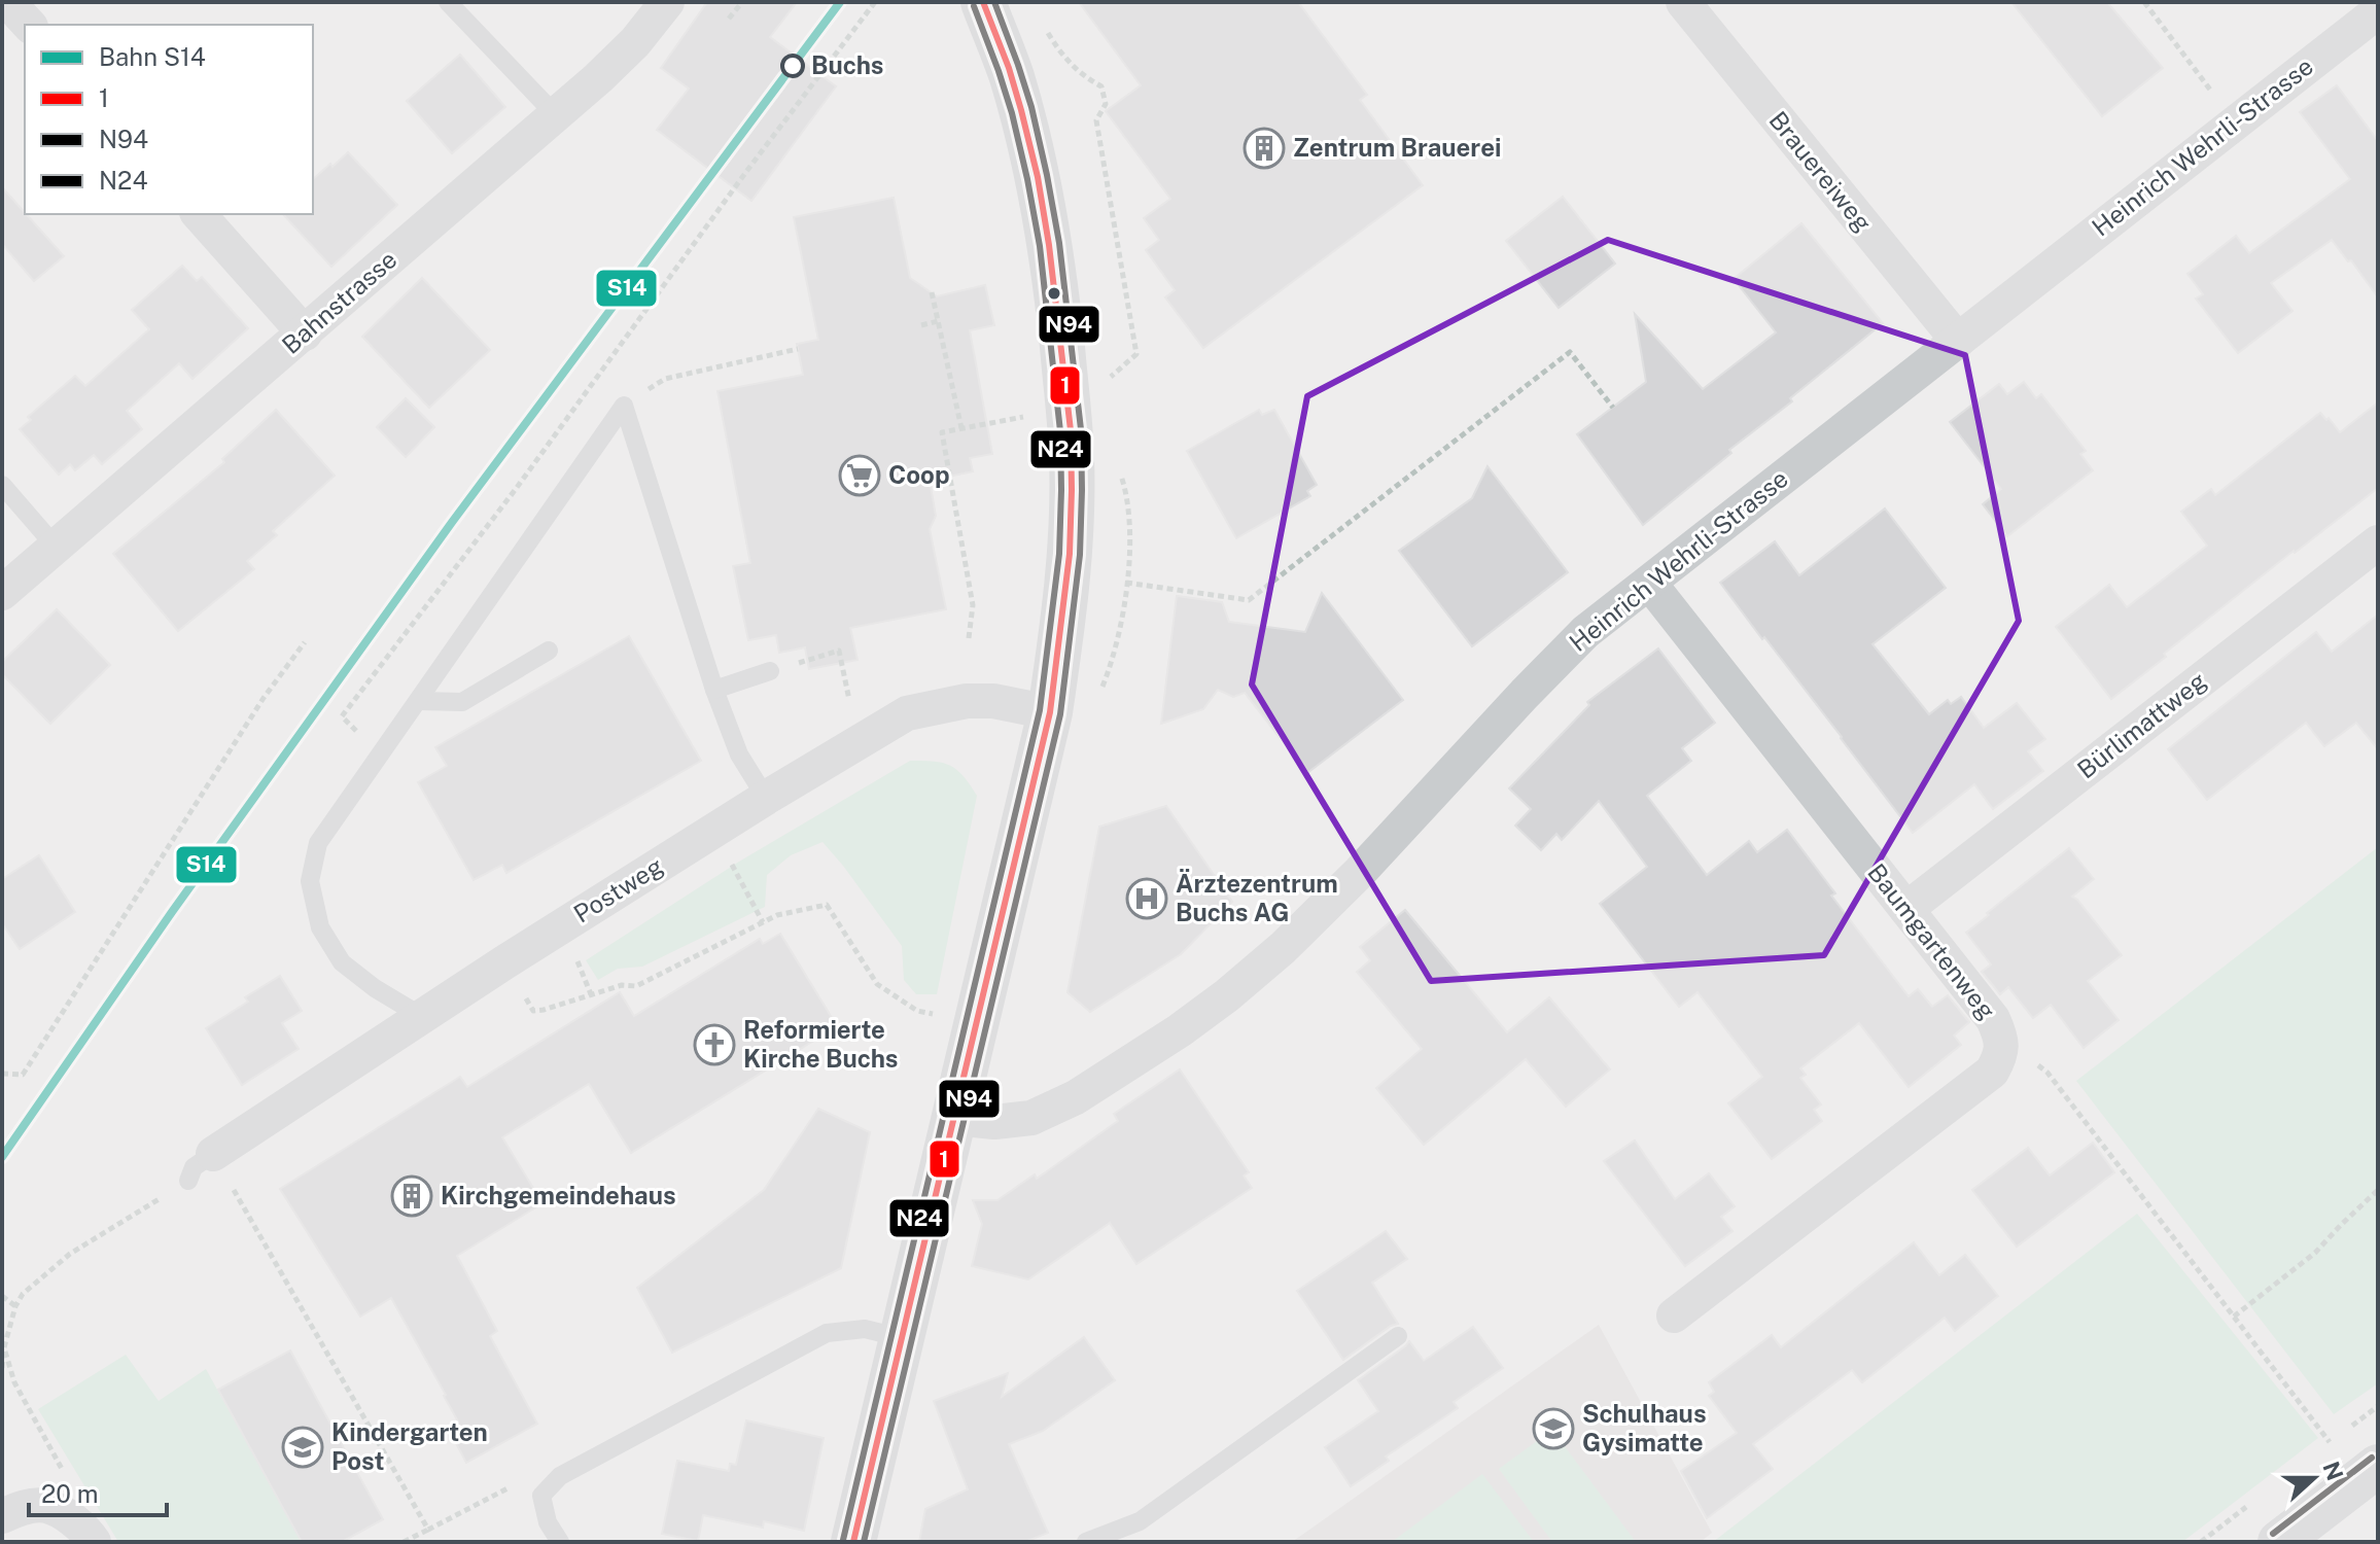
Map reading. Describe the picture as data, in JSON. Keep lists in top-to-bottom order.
{
  "streets": {
    "street": [
      "Heinrich Wehrli-Strasse",
      "Brauereiweg",
      "Bahnstrasse",
      "Bürlimattweg",
      "Postweg",
      "Baumgartenweg"
    ]
  },
  "crossings": [
    ["Heinrich Wehrli-Strasse", "Brauereiweg"],
    ["Heinrich Wehrli-Strasse", "Baumgartenweg"],
    ["Bürlimattweg", "Baumgartenweg"]
  ],
  "places": {
    "other": ["Buchs"],
    "building": ["Zentrum Brauerei", "Kirchgemeindehaus"],
    "supermarket": ["Coop"],
    "hospital": ["Ärztezentrum Buchs AG"],
    "church": ["Reformierte Kirche Buchs"],
    "school or university": ["Schulhaus Gysimatte", "Kindergarten Post"]
  },
  "lines": [
    "rail line S14",
    "transit line 1",
    "transit line N94",
    "transit line N24"
  ],
  "legend": [
    "Bahn S14",
    "1",
    "N94",
    "N24"
  ],
  "scale_bar": "20 m",
  "north": "right"
}
